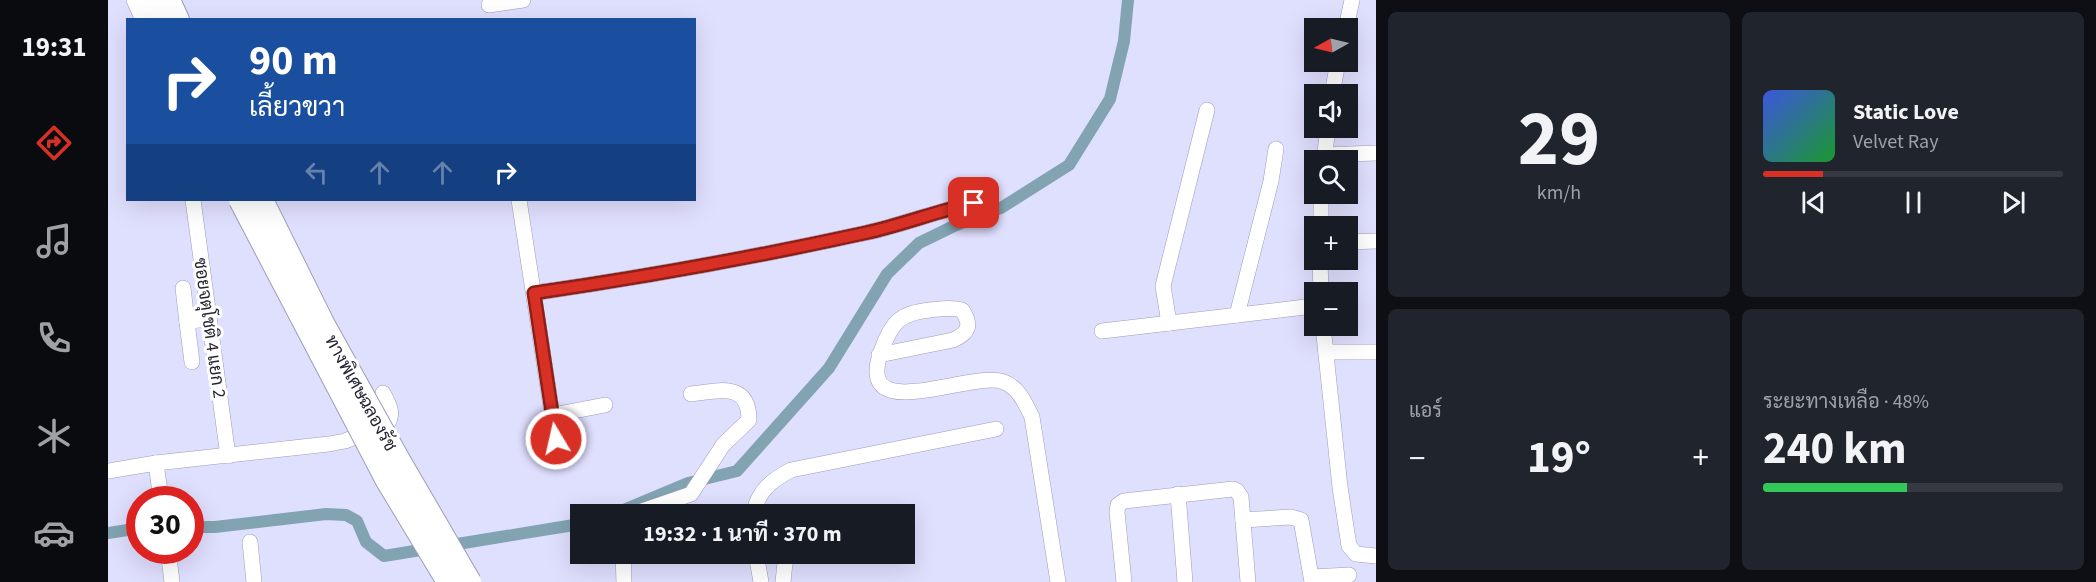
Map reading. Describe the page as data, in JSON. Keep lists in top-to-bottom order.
{
  "streets": {
    "highway": ["ทางพิเศษฉลองรัช"],
    "street": ["ซอยจตุโชติ 4 แยก 2"]
  },
  "north": "left",
  "page": {
    "tabs": "19:31",
    "tile": [
      ["29", "km/h"],
      "แอร์",
      ["ระยะทางเหลือ · 48%", "240 km"]
    ],
    "map_buttons": ["+", "−"],
    "turn": ["90 m", "เลี้ยวขวา"],
    "song": ["Static Love", "Velvet Ray"],
    "heat": ["−", "19°", "+"],
    "limit": "30",
    "trip": "19:32 · 1 นาที · 370 m"
  }
}
